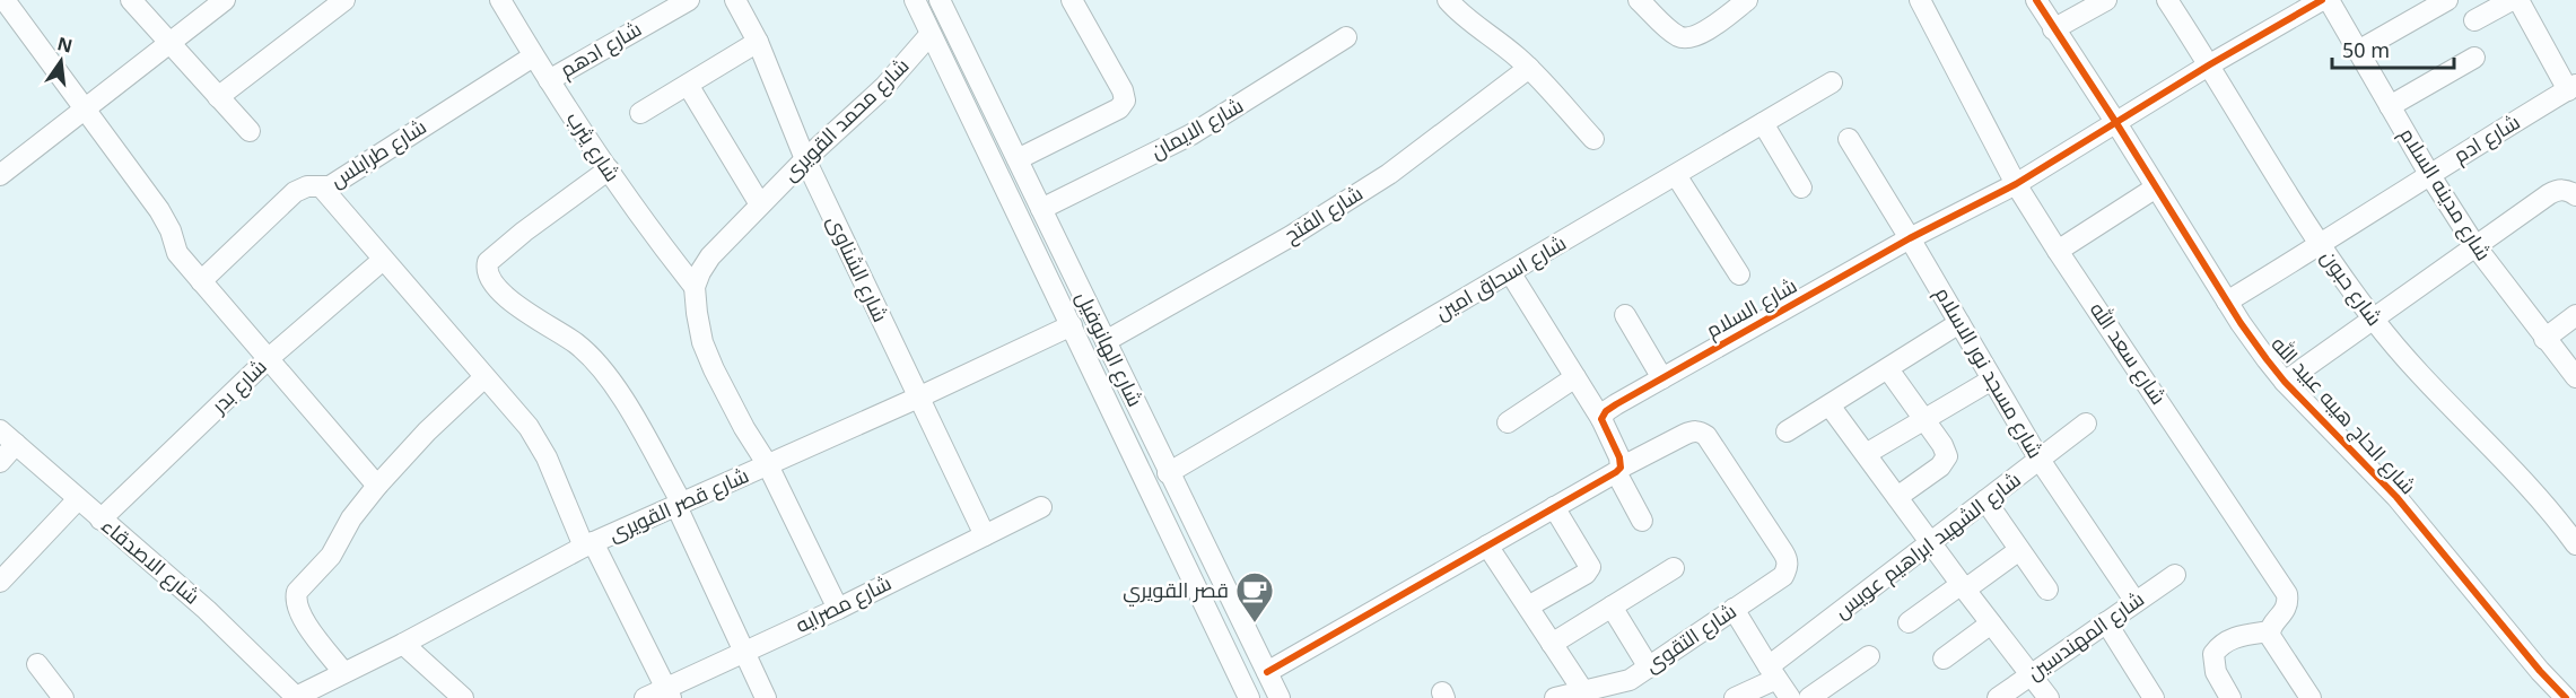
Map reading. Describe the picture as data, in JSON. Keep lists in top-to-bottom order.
{
  "streets": {
    "street": [
      "شارع ادهم",
      "شارع محمد القويرى",
      "شارع الايمان",
      "شارع ادم",
      "شارع يثرب",
      "شارع طرابلس",
      "شارع مدينه السلام",
      "شارع الفتح",
      "شارع الشناوى",
      "شارع اسحاق امين",
      "شارع حبون",
      "شارع السلام",
      "شارع الهانوفيل",
      "شارع سعد الله",
      "شارع مسجد نور الاسلام",
      "شارع بدر",
      "شارع الحاج هيبه عبيد الله",
      "شارع قصر القويرى",
      "شارع الشهيد ابراهيم عويس",
      "شارع الاصدقاء",
      "شارع مصرايه",
      "شارع المهندسين",
      "شارع التقوى"
    ]
  },
  "crossings": [
    ["شارع ادهم", "شارع يثرب"],
    ["شارع محمد القويرى", "شارع يثرب"],
    ["شارع محمد القويرى", "شارع الشناوى"],
    ["شارع محمد القويرى", "شارع الهانوفيل"],
    ["شارع الايمان", "شارع الهانوفيل"],
    ["شارع ادم", "شارع مدينه السلام"],
    ["شارع ادم", "شارع حبون"],
    ["شارع ادم", "شارع الحاج هيبه عبيد الله"],
    ["شارع يثرب", "شارع طرابلس"],
    ["شارع الفتح", "شارع الهانوفيل"],
    ["شارع الشناوى", "شارع قصر القويرى"],
    ["شارع الشناوى", "شارع مصرايه"],
    ["شارع اسحاق امين", "شارع الهانوفيل"],
    ["شارع حبون", "شارع السلام"],
    ["شارع السلام", "شارع سعد الله"],
    ["شارع السلام", "شارع مسجد نور الاسلام"],
    ["شارع السلام", "شارع الحاج هيبه عبيد الله"],
    ["شارع الهانوفيل", "شارع قصر القويرى"],
    ["شارع مسجد نور الاسلام", "شارع الشهيد ابراهيم عويس"],
    ["شارع مسجد نور الاسلام", "شارع المهندسين"],
    ["شارع بدر", "شارع الاصدقاء"],
    ["شارع قصر القويرى", "شارع الاصدقاء"]
  ],
  "places": {
    "cafe": ["قصر القويري"]
  },
  "scale_bar": "50 m",
  "north": "top"
}
